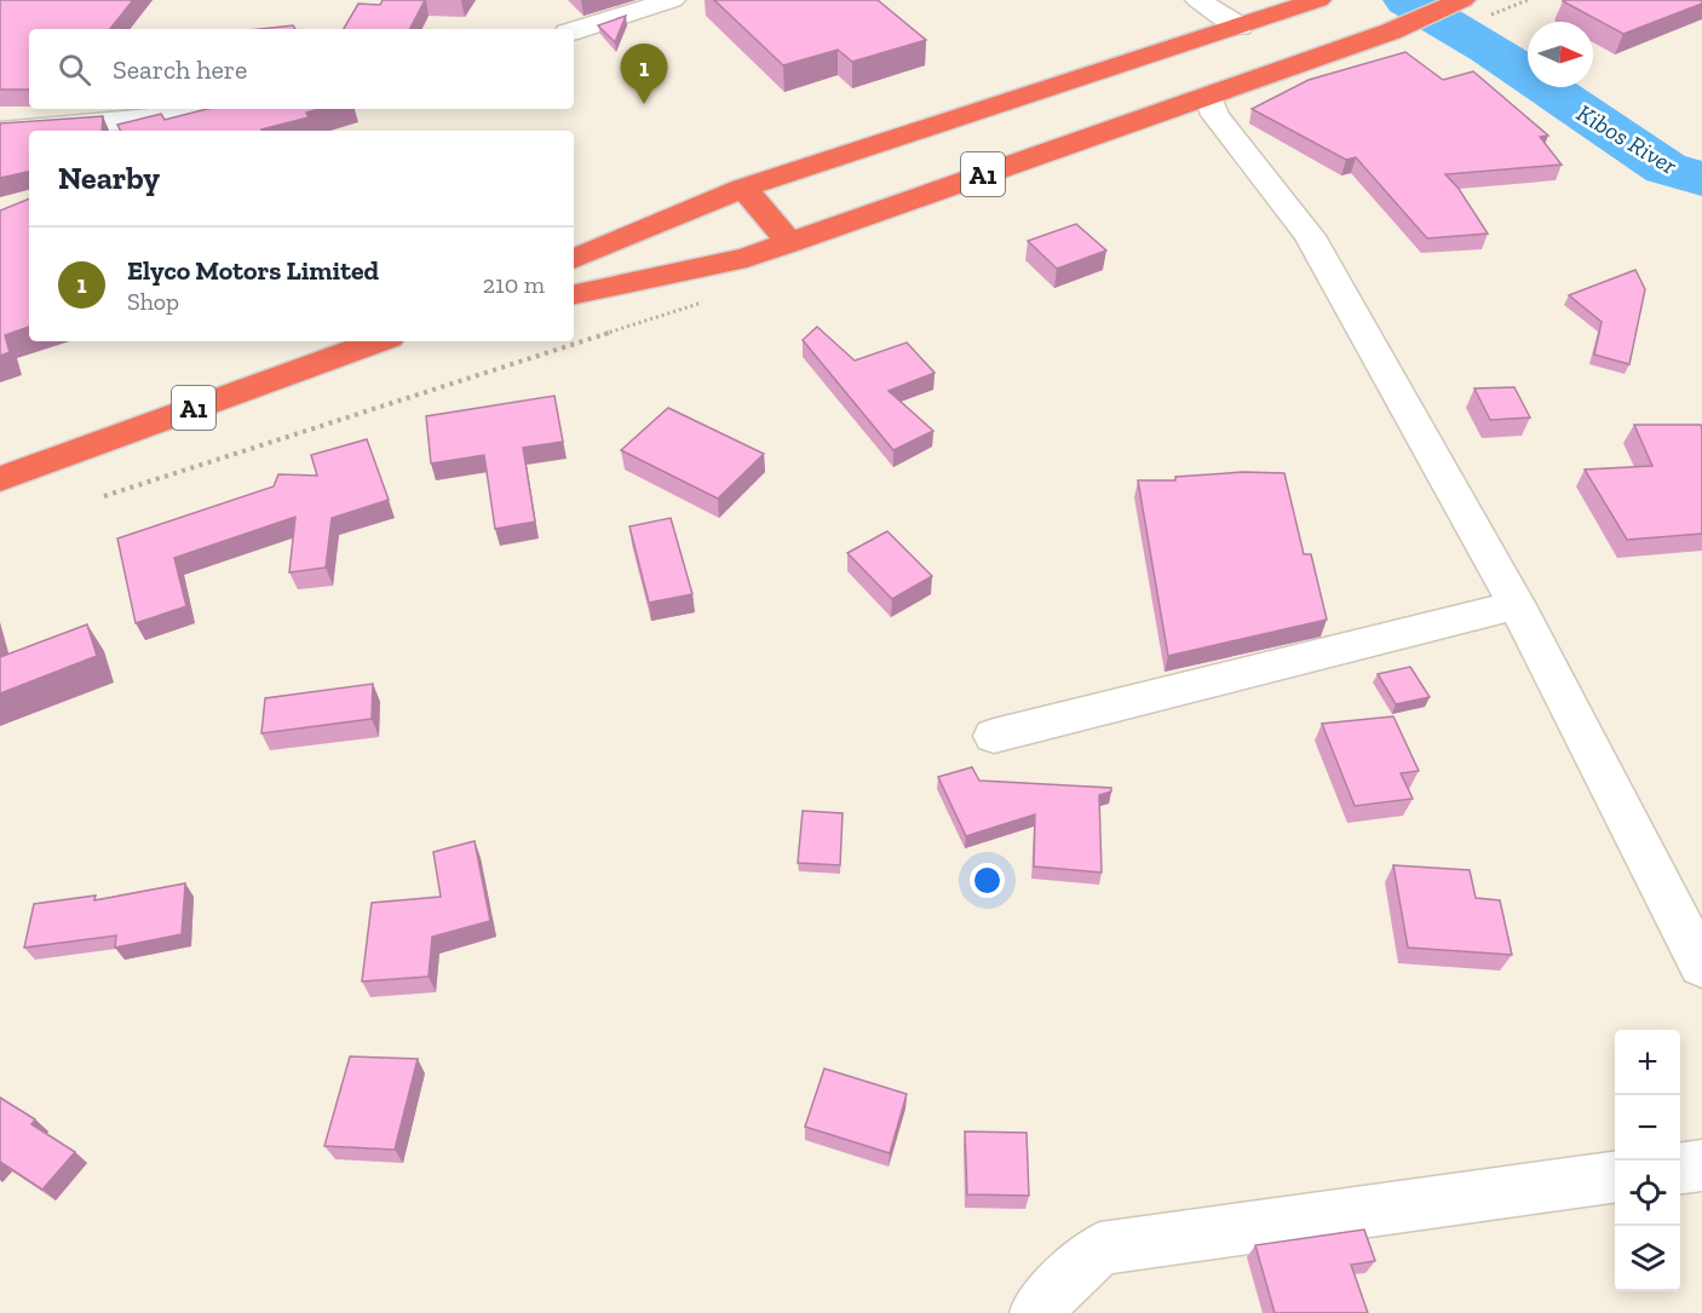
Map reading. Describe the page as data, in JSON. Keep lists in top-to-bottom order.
{
  "streets": {
    "highway": ["A1"]
  },
  "water": ["Kibos River"],
  "north": "right",
  "page": {
    "search": "Search here",
    "pins": "1",
    "heading": "Nearby",
    "list": [
      {
        "mark": "1",
        "name": "Elyco Motors Limited",
        "note": "Shop",
        "value": "210 m"
      }
    ],
    "map_buttons": ["+", "−"]
  }
}
